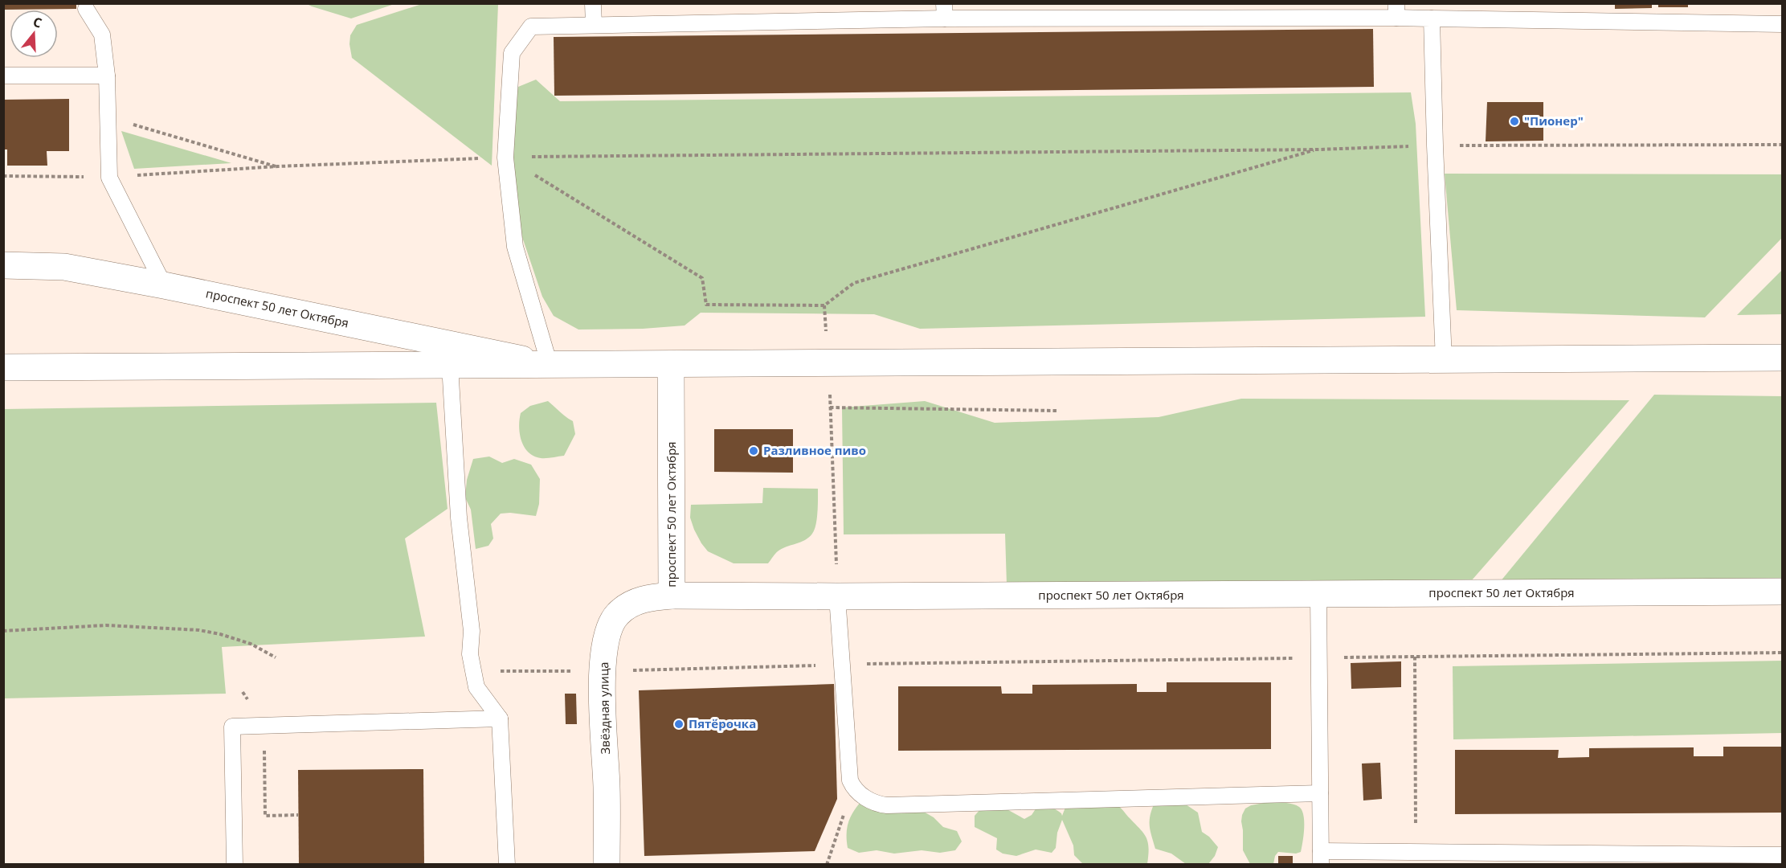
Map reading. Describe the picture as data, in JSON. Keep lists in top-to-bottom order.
{
  "streets": {
    "street": ["проспект 50 лет Октября", "Звёздная улица"]
  },
  "crossings": [
    ["проспект 50 лет Октября", "Звёздная улица"]
  ],
  "places": ["\"Пионер\"", "Разливное пиво", "Пятёрочка"],
  "north": "top"
}
